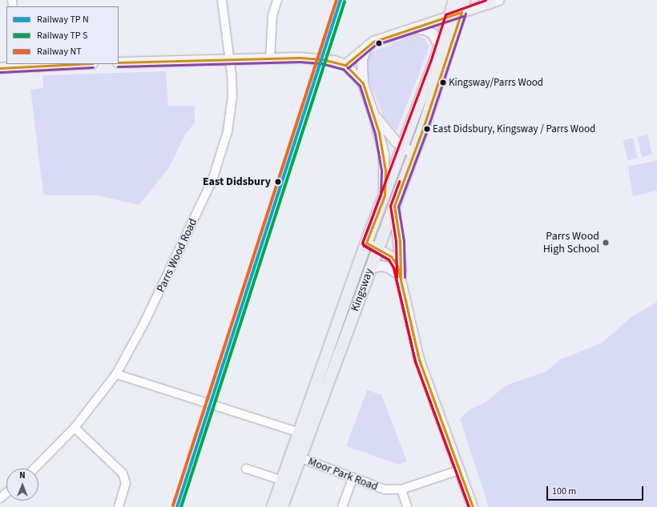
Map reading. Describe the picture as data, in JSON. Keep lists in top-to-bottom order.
{
  "streets": {
    "highway": ["Kingsway"],
    "street": ["Parrs Wood Road", "Moor Park Road"]
  },
  "crossings": [
    ["Kingsway", "Moor Park Road"]
  ],
  "places": [
    "Kingsway/Parrs Wood",
    "East Didsbury, Kingsway / Parrs Wood",
    "East Didsbury",
    "Parrs Wood High School"
  ],
  "lines": ["rail line NT"],
  "legend": ["Railway TP N", "Railway TP S", "Railway NT"],
  "scale_bar": "100 m",
  "north": "top"
}
